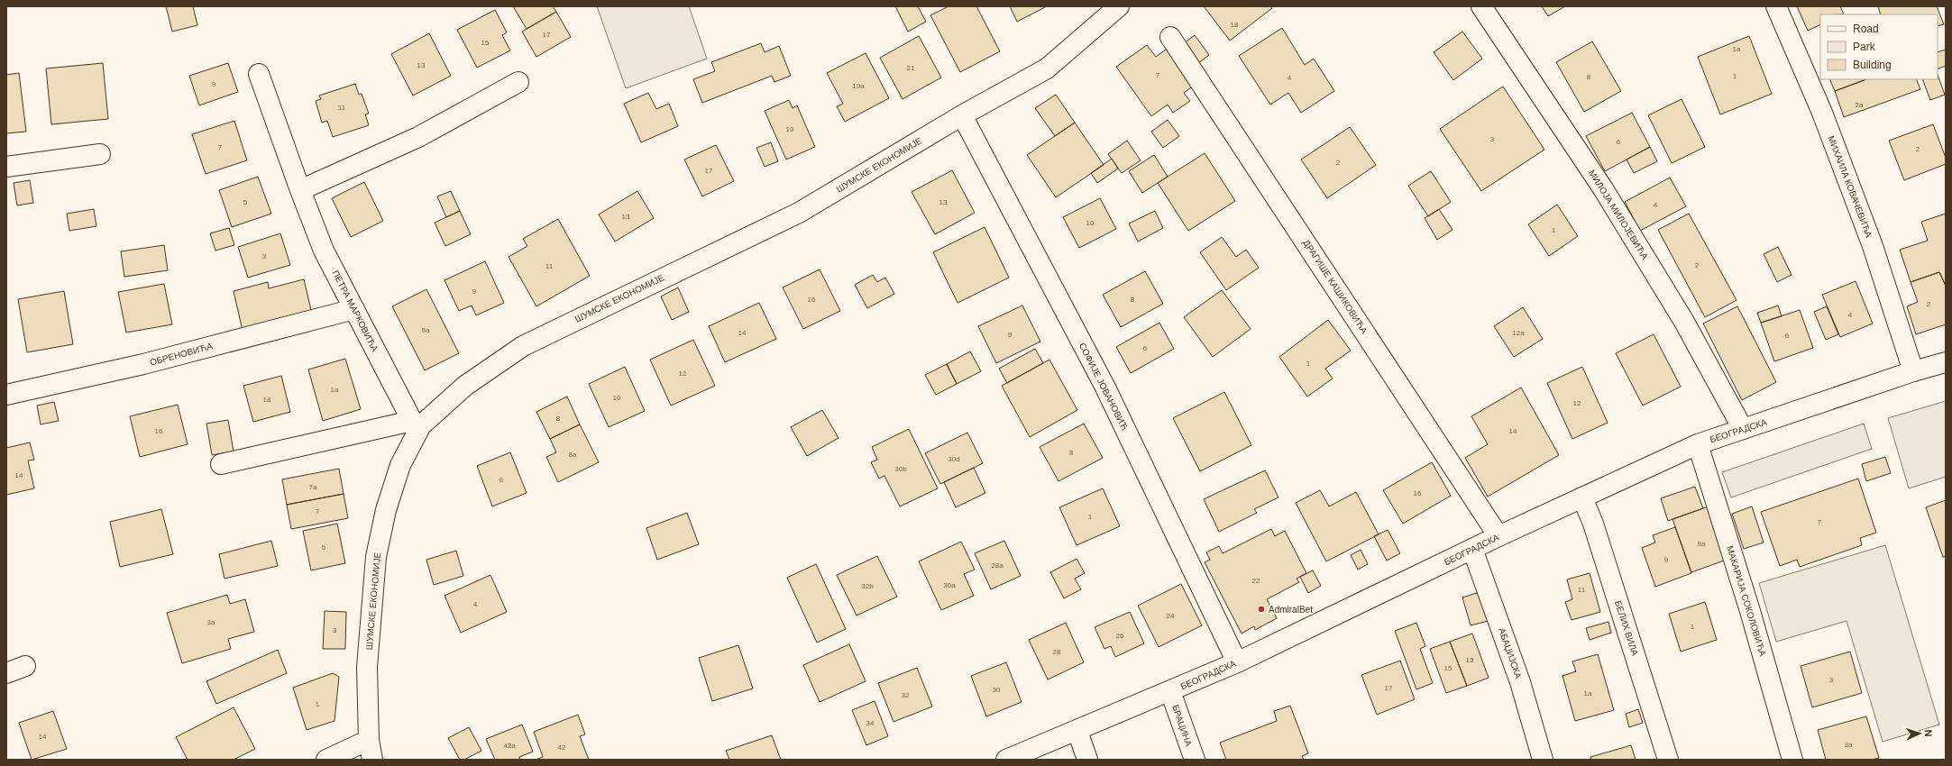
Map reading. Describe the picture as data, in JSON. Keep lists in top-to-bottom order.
{
  "streets": {
    "street": [
      "ШУМСКЕ ЕКОНОМИЈЕ",
      "МИХАИЛА КОВАЧЕВИЋА",
      "МИЛОЈА МИЛОЈЕВИЋА",
      "ДРАГИШЕ КАШИКОВИЋА",
      "ПЕТРА МАРКОВИЋА",
      "ОБРЕНОВИЋА",
      "СОФИЈЕ ЈОВАНОВИЋ",
      "БЕОГРАДСКА",
      "МАКАРИЈА СОКОЛОВИЋА",
      "БЕЛИХ ВИЛА",
      "АБАЏИЈСКА",
      "БРАЦИНА"
    ]
  },
  "crossings": [
    ["ШУМСКЕ ЕКОНОМИЈЕ", "ПЕТРА МАРКОВИЋА"],
    ["ШУМСКЕ ЕКОНОМИЈЕ", "СОФИЈЕ ЈОВАНОВИЋ"],
    ["МИХАИЛА КОВАЧЕВИЋА", "БЕОГРАДСКА"],
    ["МИЛОЈА МИЛОЈЕВИЋА", "БЕОГРАДСКА"],
    ["ДРАГИШЕ КАШИКОВИЋА", "БЕОГРАДСКА"],
    ["ПЕТРА МАРКОВИЋА", "ОБРЕНОВИЋА"],
    ["СОФИЈЕ ЈОВАНОВИЋ", "БЕОГРАДСКА"],
    ["БЕОГРАДСКА", "МАКАРИЈА СОКОЛОВИЋА"],
    ["БЕОГРАДСКА", "БЕЛИХ ВИЛА"],
    ["БЕОГРАДСКА", "АБАЏИЈСКА"],
    ["БЕОГРАДСКА", "БРАЦИНА"]
  ],
  "places": ["AdmiralBet"],
  "house_numbers": [
    "18",
    "17",
    "15",
    "1a",
    "13",
    "21",
    "7",
    "1",
    "8",
    "4",
    "9",
    "19a",
    "2a",
    "11",
    "19",
    "3",
    "6",
    "7",
    "2",
    "2",
    "17",
    "5",
    "13",
    "4",
    "13",
    "10",
    "1",
    "3",
    "2",
    "11",
    "9",
    "16",
    "8",
    "2",
    "4",
    "9a",
    "14",
    "12a",
    "9",
    "6",
    "6",
    "1",
    "12",
    "1a",
    "10",
    "18",
    "12",
    "8",
    "16",
    "14",
    "3",
    "8a",
    "30d",
    "30b",
    "14",
    "6",
    "7a",
    "16",
    "7",
    "1",
    "7",
    "9a",
    "5",
    "9",
    "28a",
    "22",
    "30a",
    "32b",
    "11",
    "4",
    "24",
    "3a",
    "1",
    "3",
    "26",
    "28",
    "13",
    "15",
    "3",
    "17",
    "30",
    "1a",
    "32",
    "1",
    "34",
    "14",
    "3a",
    "42a",
    "42"
  ],
  "legend": ["Road", "Park", "Building"],
  "north": "right"
}
